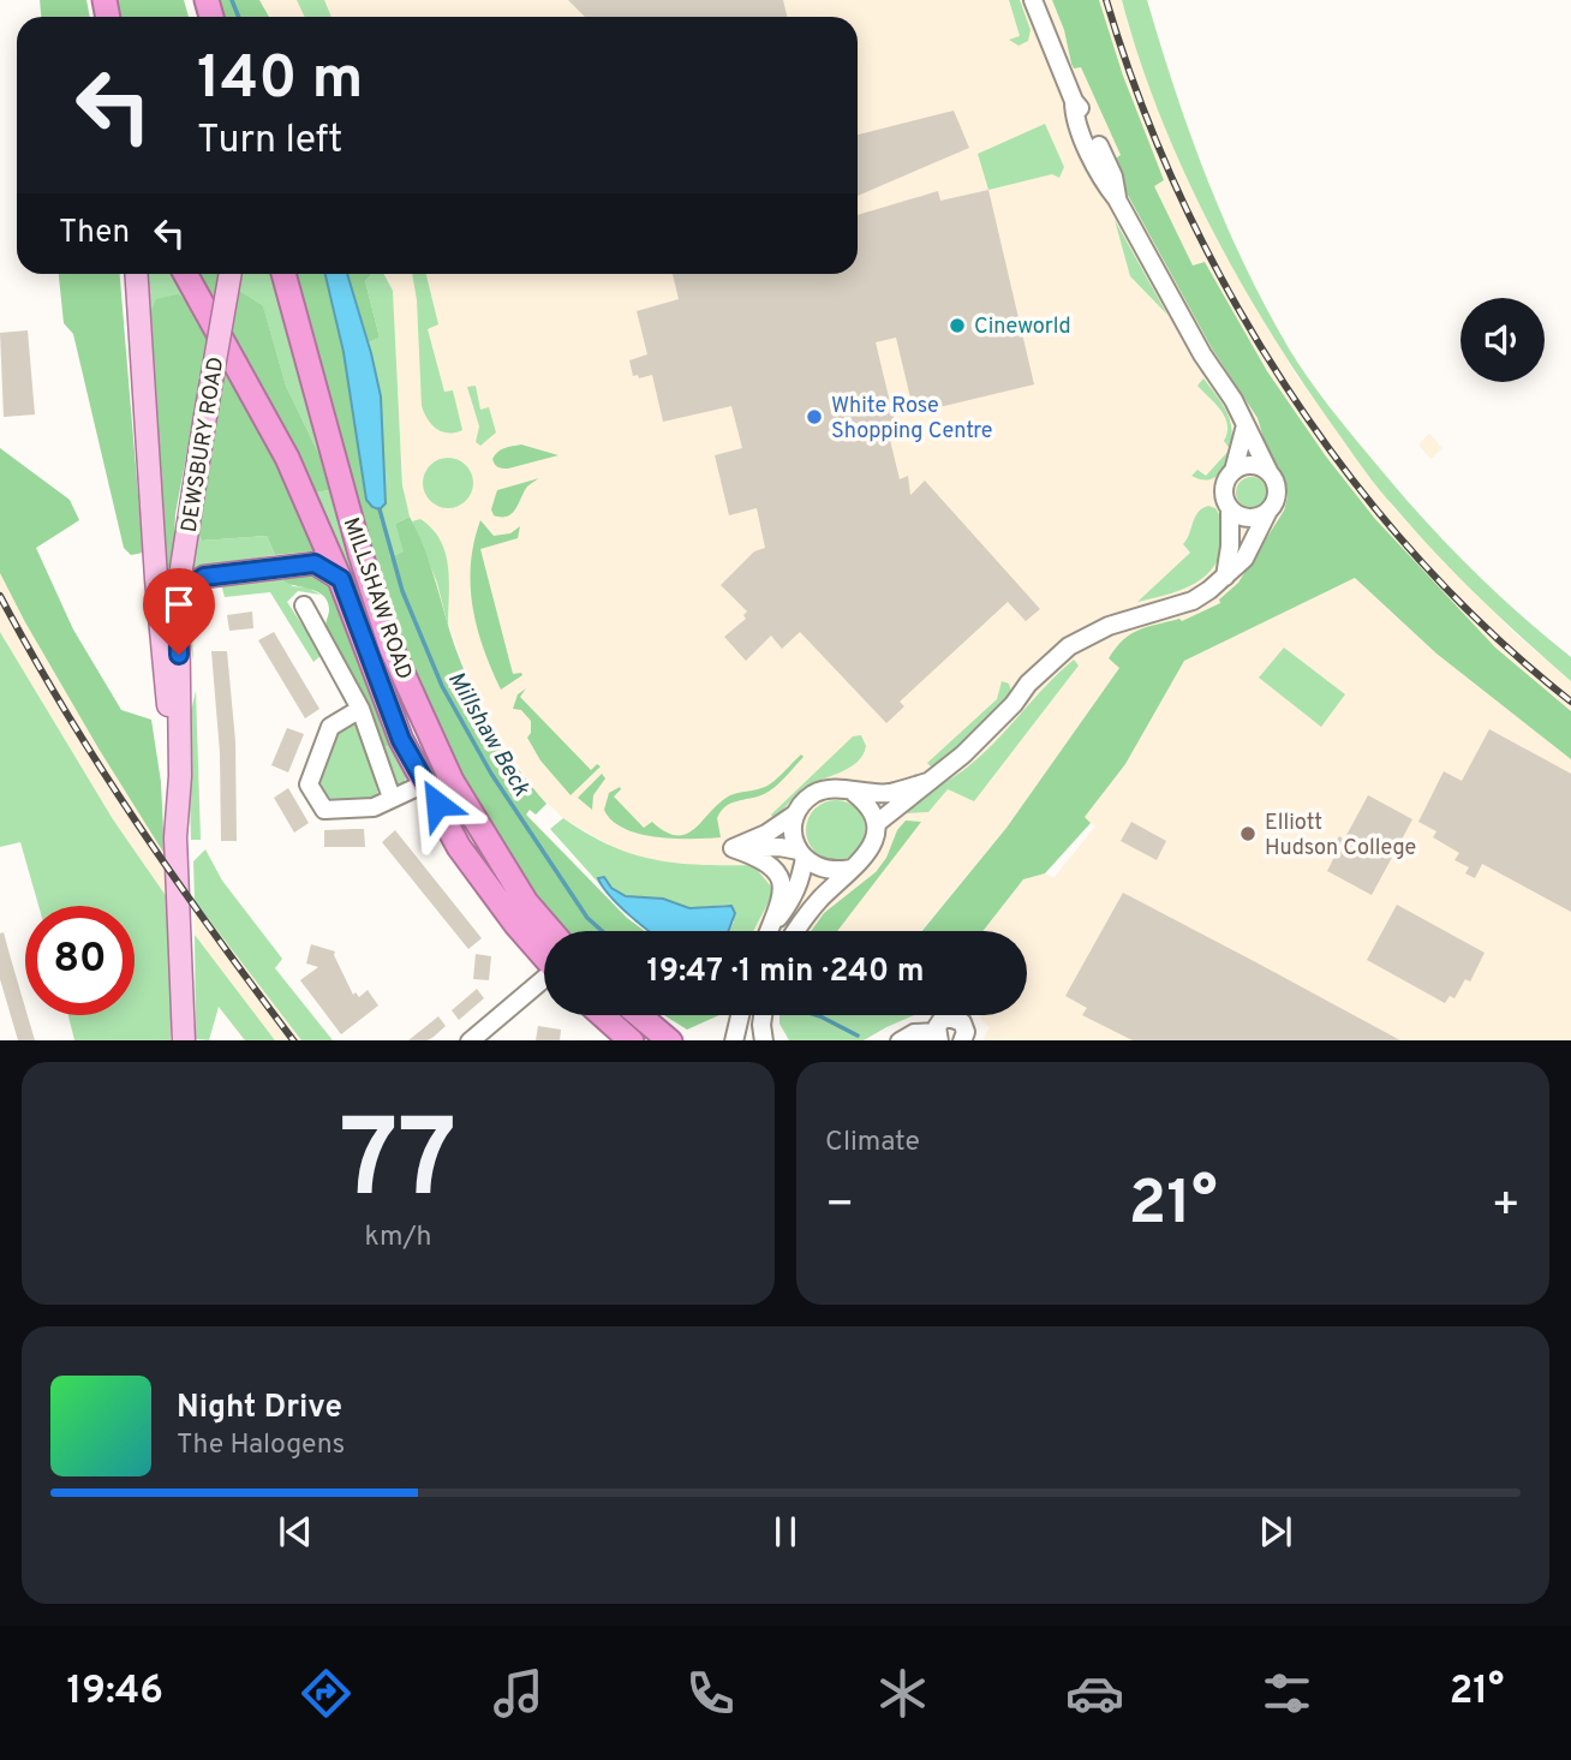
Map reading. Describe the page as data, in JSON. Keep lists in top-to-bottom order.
{
  "streets": {
    "highway": ["MILLSHAW ROAD"],
    "main road": ["DEWSBURY ROAD"]
  },
  "water": ["Millshaw Beck"],
  "places": ["Cineworld", "White Rose Shopping Centre", "Elliott Hudson College"],
  "page": {
    "turn": ["140 m", "Turn left"],
    "then": "Then",
    "limit": "80",
    "trip": "19:47 · 1 min · 240 m",
    "tile": [
      ["77", "km/h"],
      "Climate"
    ],
    "heat": ["−", "21°", "+"],
    "song": ["Night Drive", "The Halogens"],
    "tabs": ["19:46", "21°"]
  }
}
